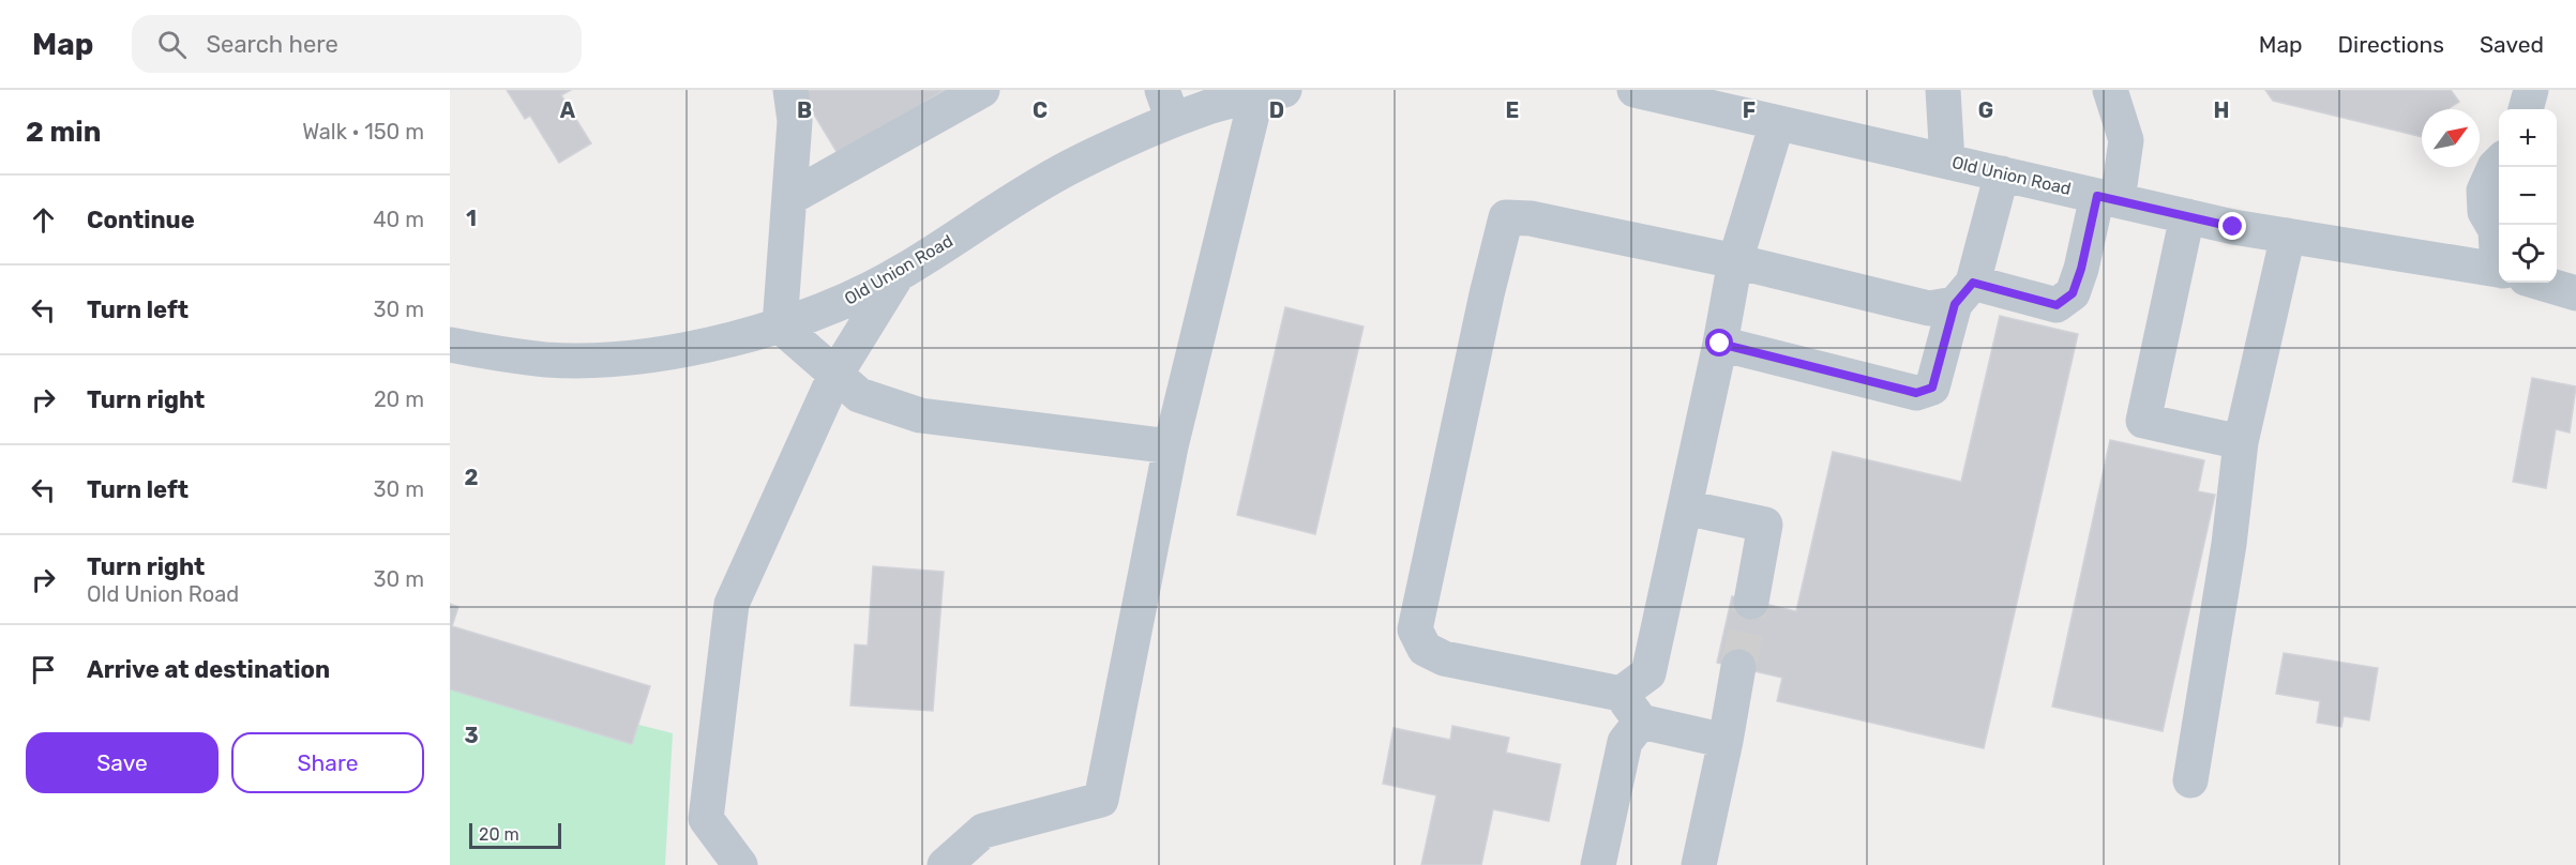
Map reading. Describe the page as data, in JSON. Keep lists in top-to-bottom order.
{
  "streets": {
    "street": ["Old Union Road"]
  },
  "scale_bar": "20 m",
  "north": "top right",
  "page": {
    "header": "Map",
    "search": "Search here",
    "nav": ["Map", "Directions", "Saved"],
    "heading": ["2 min", "Walk · 150 m"],
    "map_buttons": ["+", "−"],
    "list": [
      ["Continue", "40 m"],
      ["Turn left", "30 m"],
      ["Turn right", "20 m"],
      ["Turn left", "30 m"],
      ["Turn right", "Old Union Road", "30 m"],
      "Arrive at destination"
    ],
    "buttons": ["Save", "Share"],
    "scale": "20 m"
  },
  "grid": {
    "columns": [
      "A",
      "B",
      "C",
      "D",
      "E",
      "F",
      "G",
      "H"
    ],
    "rows": ["1", "2", "3"]
  }
}
